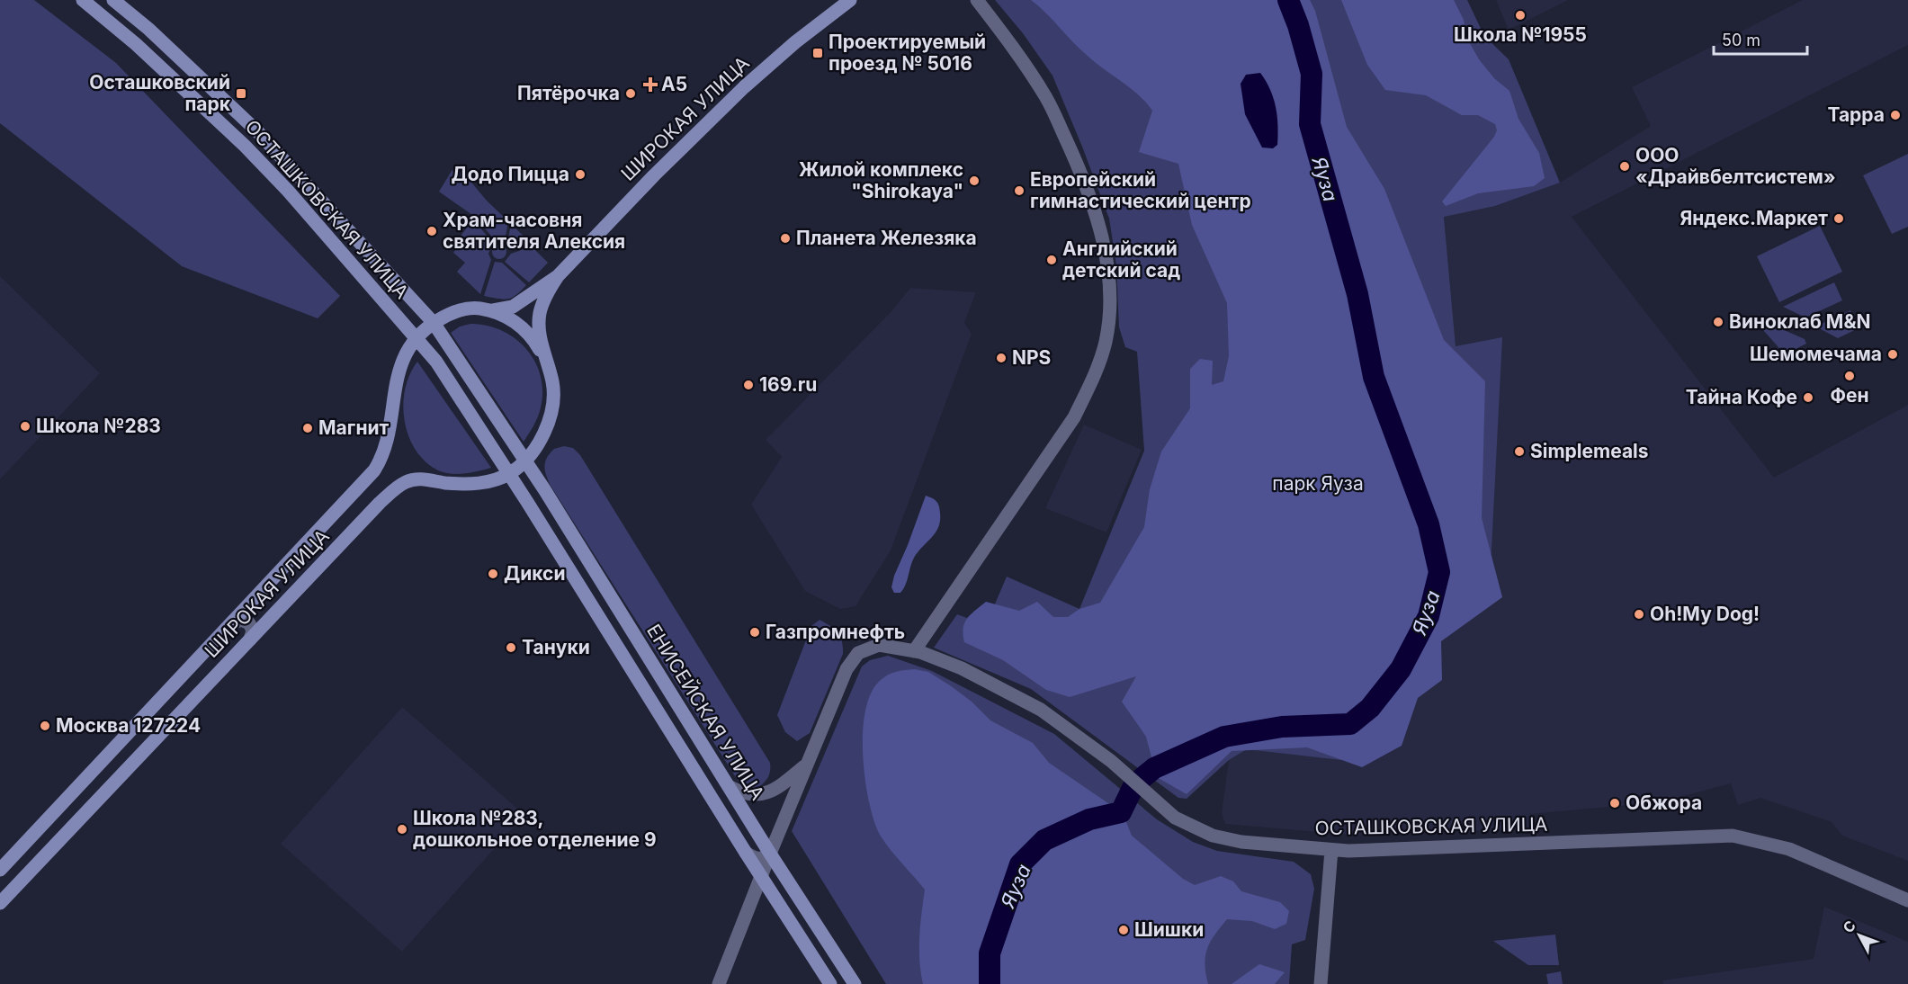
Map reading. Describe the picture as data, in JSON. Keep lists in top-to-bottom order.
{
  "streets": {
    "main road": ["ШИРОКАЯ УЛИЦА", "ОСТАШКОВСКАЯ УЛИЦА", "ЕНИСЕЙСКАЯ УЛИЦА"]
  },
  "crossings": [
    ["ШИРОКАЯ УЛИЦА", "ОСТАШКОВСКАЯ УЛИЦА"],
    ["ШИРОКАЯ УЛИЦА", "ЕНИСЕЙСКАЯ УЛИЦА"],
    ["ОСТАШКОВСКАЯ УЛИЦА", "ЕНИСЕЙСКАЯ УЛИЦА"]
  ],
  "water": ["Яуза"],
  "parks": ["парк Яуза"],
  "places": {
    "other": [
      "Школа №1955",
      "Пятёрочка",
      "Тарра",
      "ООО «Драйвбелтсистем»",
      "Додо Пицца",
      "Жилой комплекс \"Shirokaya\"",
      "Европейский гимнастический центр",
      "Яндекс.Маркет",
      "Храм-часовня святителя Алексия",
      "Планета Железяка",
      "Английский детский сад",
      "Виноклаб М&N",
      "Шемомечама",
      "NPS",
      "Фен",
      "169.ru",
      "Тайна Кофе",
      "Школа №283",
      "Магнит",
      "Simplemeals",
      "Дикси",
      "Oh!My Dog!",
      "Газпромнефть",
      "Тануки",
      "Москва 127224",
      "Обжора",
      "Школа №283, дошкольное отделение 9",
      "Шишки"
    ],
    "transit": ["Проектируемый проезд № 5016", "Осташковский парк"],
    "health": ["А5"]
  },
  "scale_bar": "50 m",
  "north": "top left"
}
